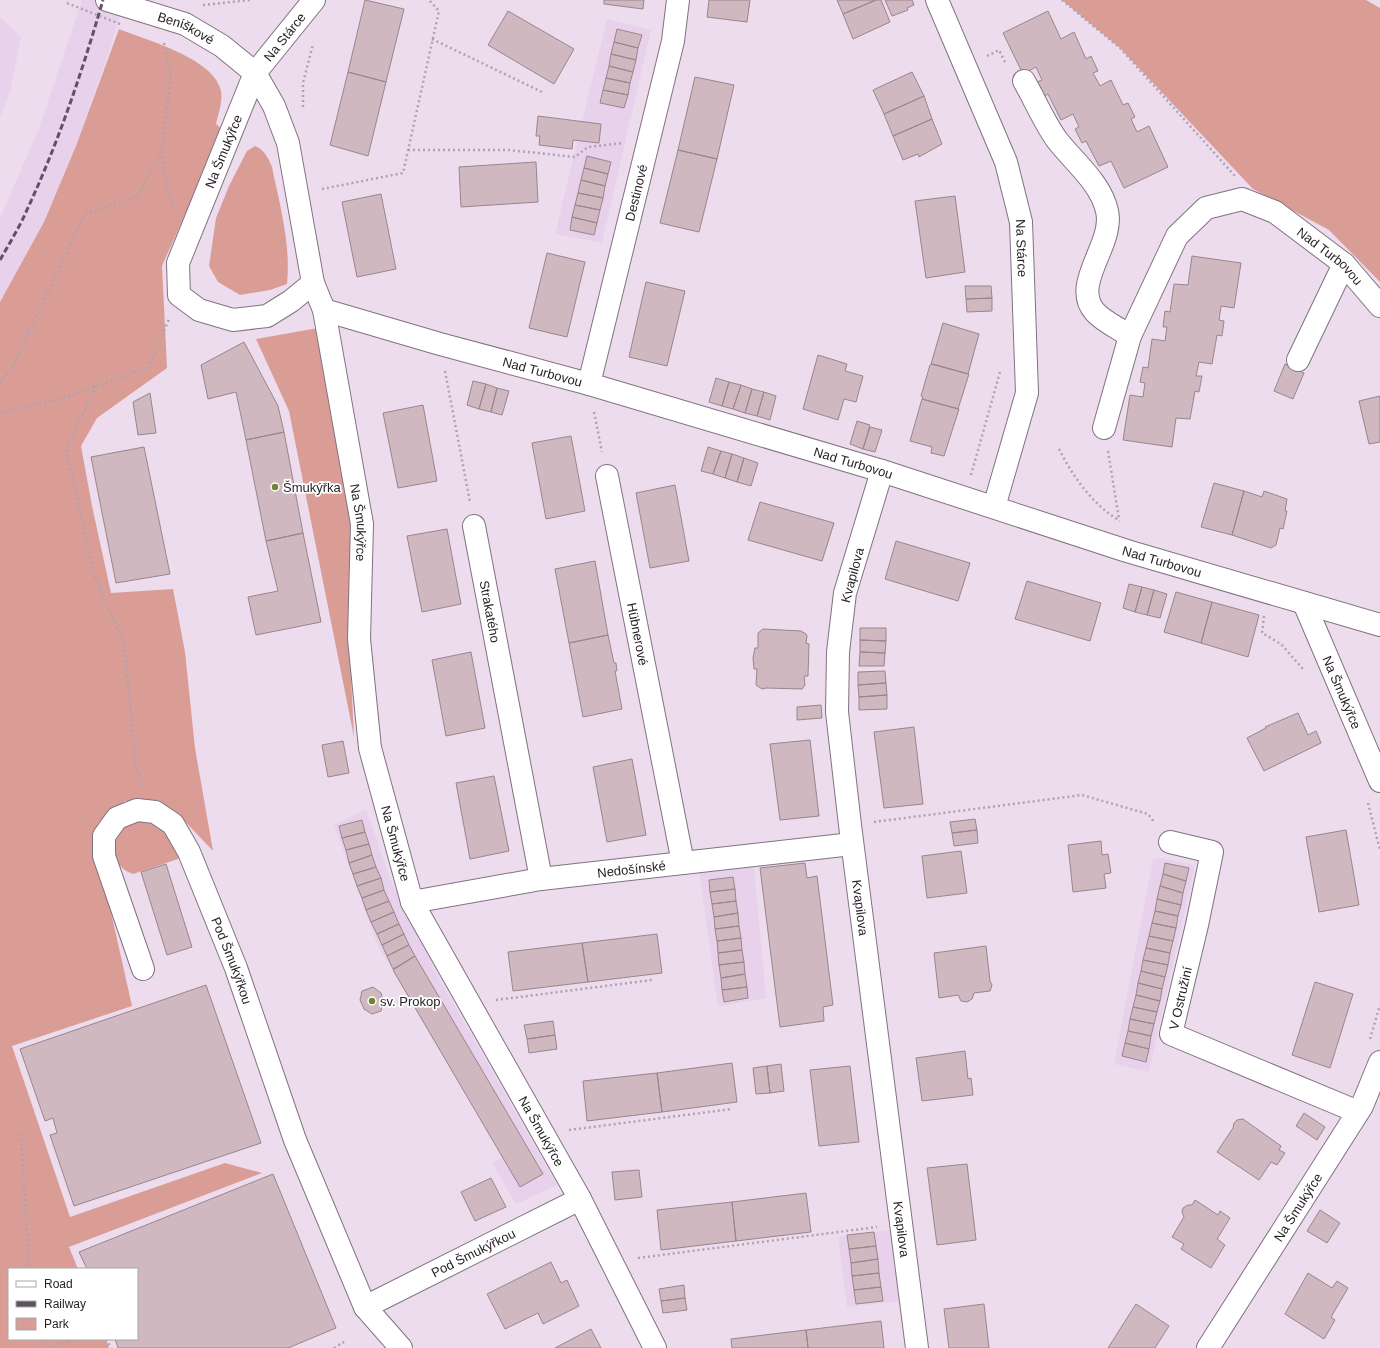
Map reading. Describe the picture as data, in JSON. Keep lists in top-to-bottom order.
{
  "streets": {
    "street": [
      "Beníškové",
      "Na Stárce",
      "Na Šmukýřce",
      "Destinové",
      "Nad Turbovou",
      "Kvapilova",
      "Strakatého",
      "Hübnerové",
      "Nedošínské",
      "Pod Šmukýřkou",
      "V Ostružiní"
    ]
  },
  "crossings": [
    ["Beníškové", "Na Stárce"],
    ["Beníškové", "Na Šmukýřce"],
    ["Na Stárce", "Na Šmukýřce"],
    ["Na Stárce", "Nad Turbovou"],
    ["Na Šmukýřce", "Nad Turbovou"],
    ["Na Šmukýřce", "Nedošínské"],
    ["Na Šmukýřce", "Pod Šmukýřkou"],
    ["Na Šmukýřce", "V Ostružiní"],
    ["Destinové", "Nad Turbovou"],
    ["Nad Turbovou", "Kvapilova"],
    ["Kvapilova", "Nedošínské"],
    ["Strakatého", "Nedošínské"],
    ["Hübnerové", "Nedošínské"]
  ],
  "places": ["Šmukýřka", "sv. Prokop"],
  "legend": ["Road", "Railway", "Park"]
}
